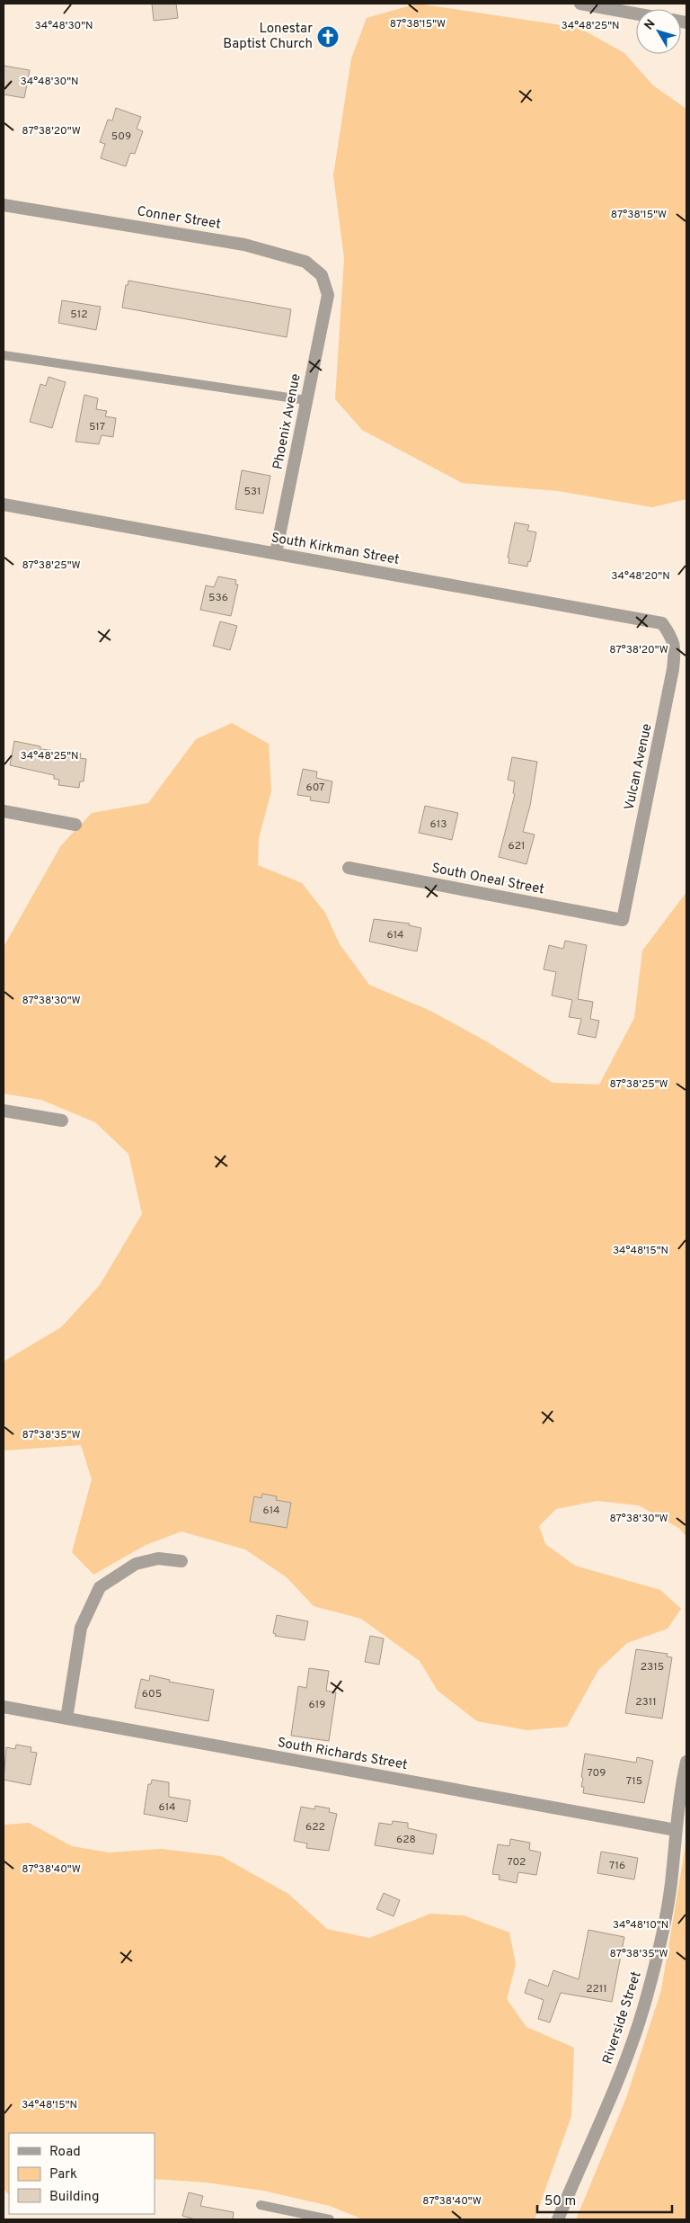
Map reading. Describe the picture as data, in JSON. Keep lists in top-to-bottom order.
{
  "streets": {
    "street": [
      "Conner Street",
      "Phoenix Avenue",
      "South Kirkman Street",
      "Vulcan Avenue",
      "South Oneal Street",
      "South Richards Street",
      "Riverside Street"
    ]
  },
  "crossings": [
    ["Conner Street", "Phoenix Avenue"],
    ["Phoenix Avenue", "South Kirkman Street"],
    ["South Kirkman Street", "Vulcan Avenue"],
    ["Vulcan Avenue", "South Oneal Street"],
    ["South Richards Street", "Riverside Street"]
  ],
  "places": {
    "church": ["Lonestar Baptist Church"]
  },
  "house_numbers": [
    "509",
    "512",
    "517",
    "531",
    "536",
    "607",
    "613",
    "621",
    "614",
    "614",
    "2315",
    "605",
    "2311",
    "619",
    "709",
    "715",
    "614",
    "622",
    "628",
    "702",
    "716",
    "2211"
  ],
  "legend": ["Road", "Park", "Building"],
  "scale_bar": "50 m",
  "north": "top left",
  "coordinates": [
    "87°38'15\"W",
    "34°48'30\"N",
    "34°48'25\"N",
    "87°38'20\"W",
    "87°38'25\"W",
    "34°48'20\"N",
    "87°38'30\"W",
    "34°48'15\"N",
    "87°38'35\"W",
    "87°38'40\"W",
    "34°48'10\"N"
  ]
}
